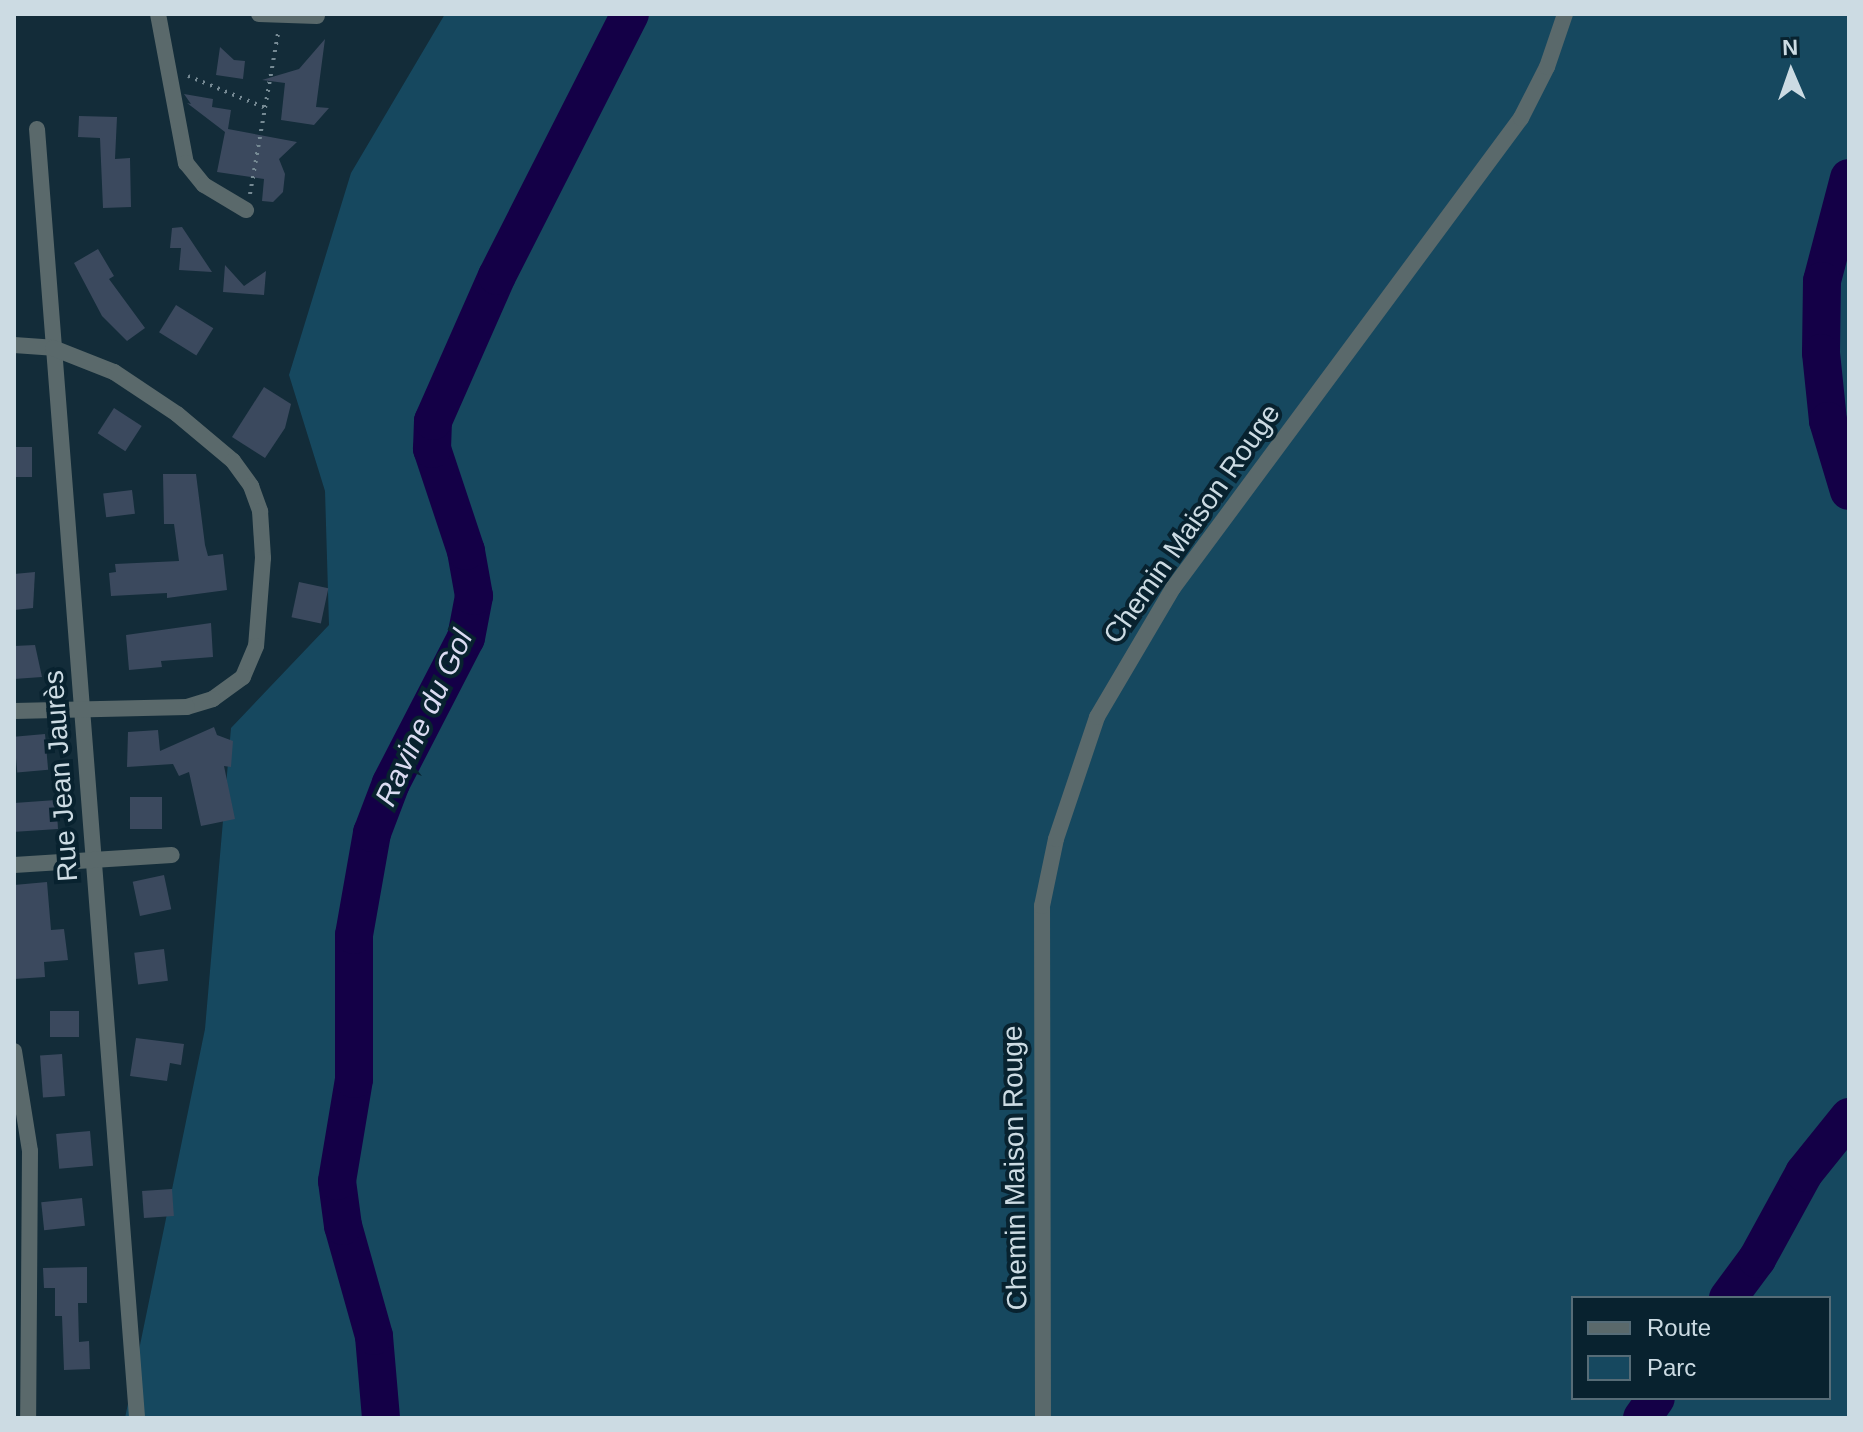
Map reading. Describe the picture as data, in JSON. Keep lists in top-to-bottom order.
{
  "streets": {
    "street": ["Chemin Maison Rouge", "Rue Jean Jaurès"]
  },
  "water": ["Ravine du Gol"],
  "legend": ["Route", "Parc"],
  "north": "top"
}
